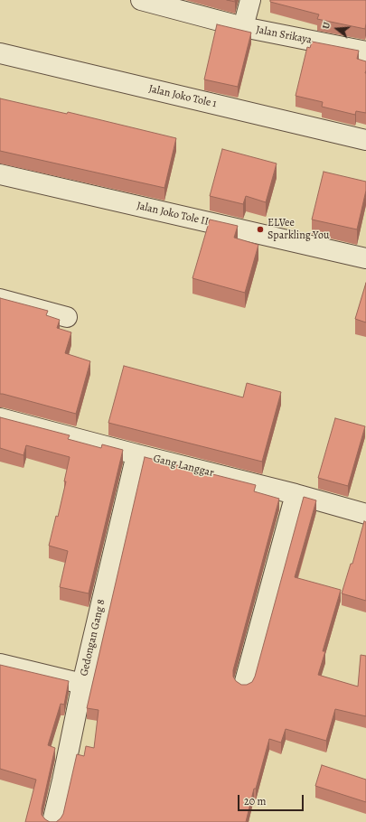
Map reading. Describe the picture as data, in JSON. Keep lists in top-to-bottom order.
{
  "streets": {
    "street": [
      "Jalan Srikaya",
      "Jalan Joko Tole 1",
      "Jalan Joko Tole II",
      "Gang Langgar",
      "Gedongan Gang 8"
    ]
  },
  "crossings": [
    ["Gang Langgar", "Gedongan Gang 8"]
  ],
  "places": ["ELVee Sparkling You"],
  "scale_bar": "20 m",
  "north": "left"
}
